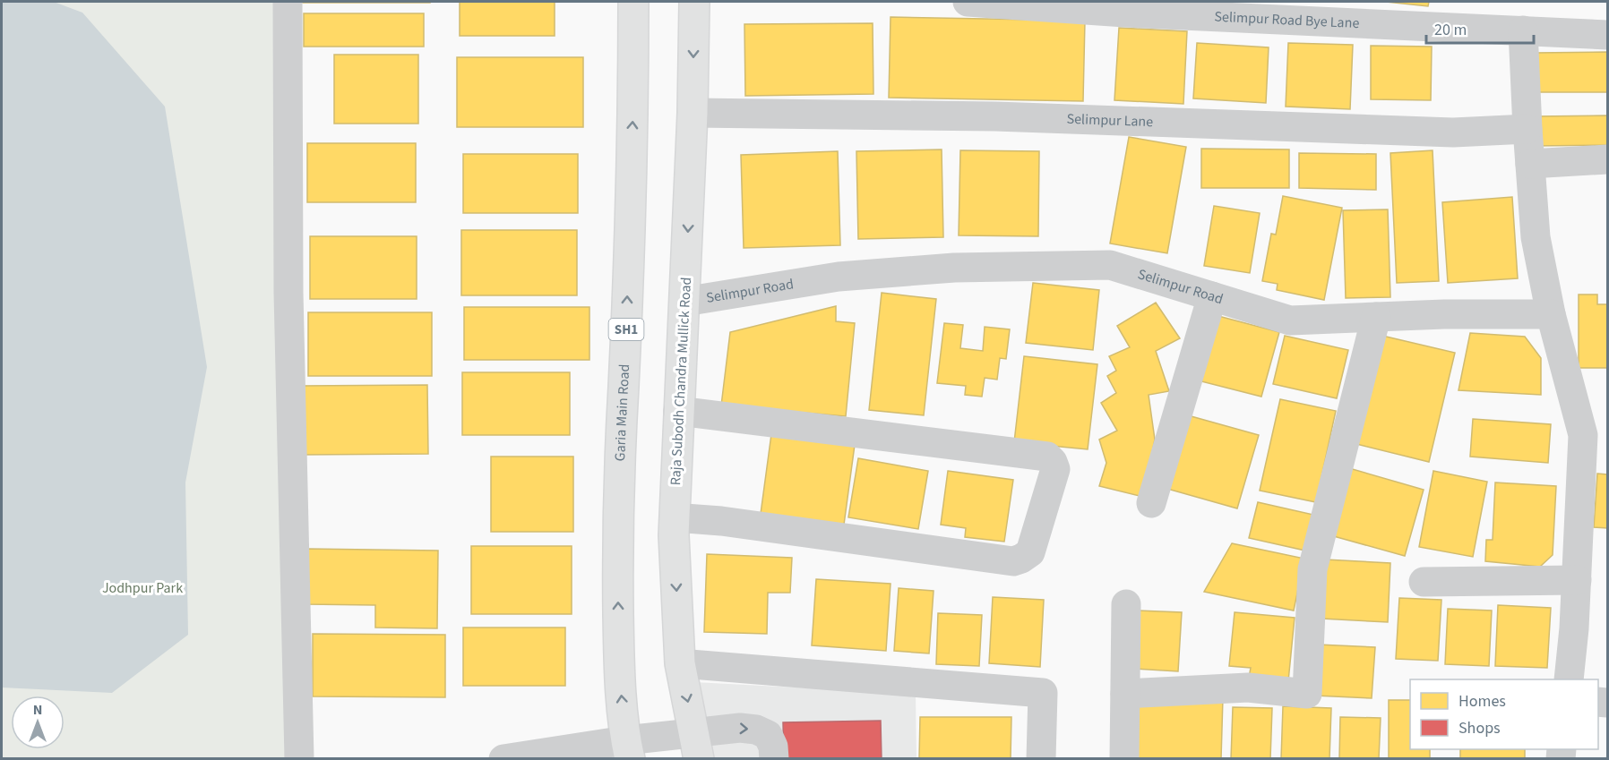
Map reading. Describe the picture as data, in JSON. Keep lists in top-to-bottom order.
{
  "streets": {
    "main road": ["SH1", "Raja Subodh Chandra Mullick Road", "Garia Main Road"],
    "street": ["Selimpur Road Bye Lane", "Selimpur Lane", "Selimpur Road"]
  },
  "crossings": [
    ["Selimpur Lane", "Raja Subodh Chandra Mullick Road"],
    ["Selimpur Road", "Raja Subodh Chandra Mullick Road"]
  ],
  "one_way": ["Raja Subodh Chandra Mullick Road", "Garia Main Road"],
  "parks": ["Jodhpur Park"],
  "legend": ["Homes", "Shops"],
  "scale_bar": "20 m",
  "north": "top"
}
